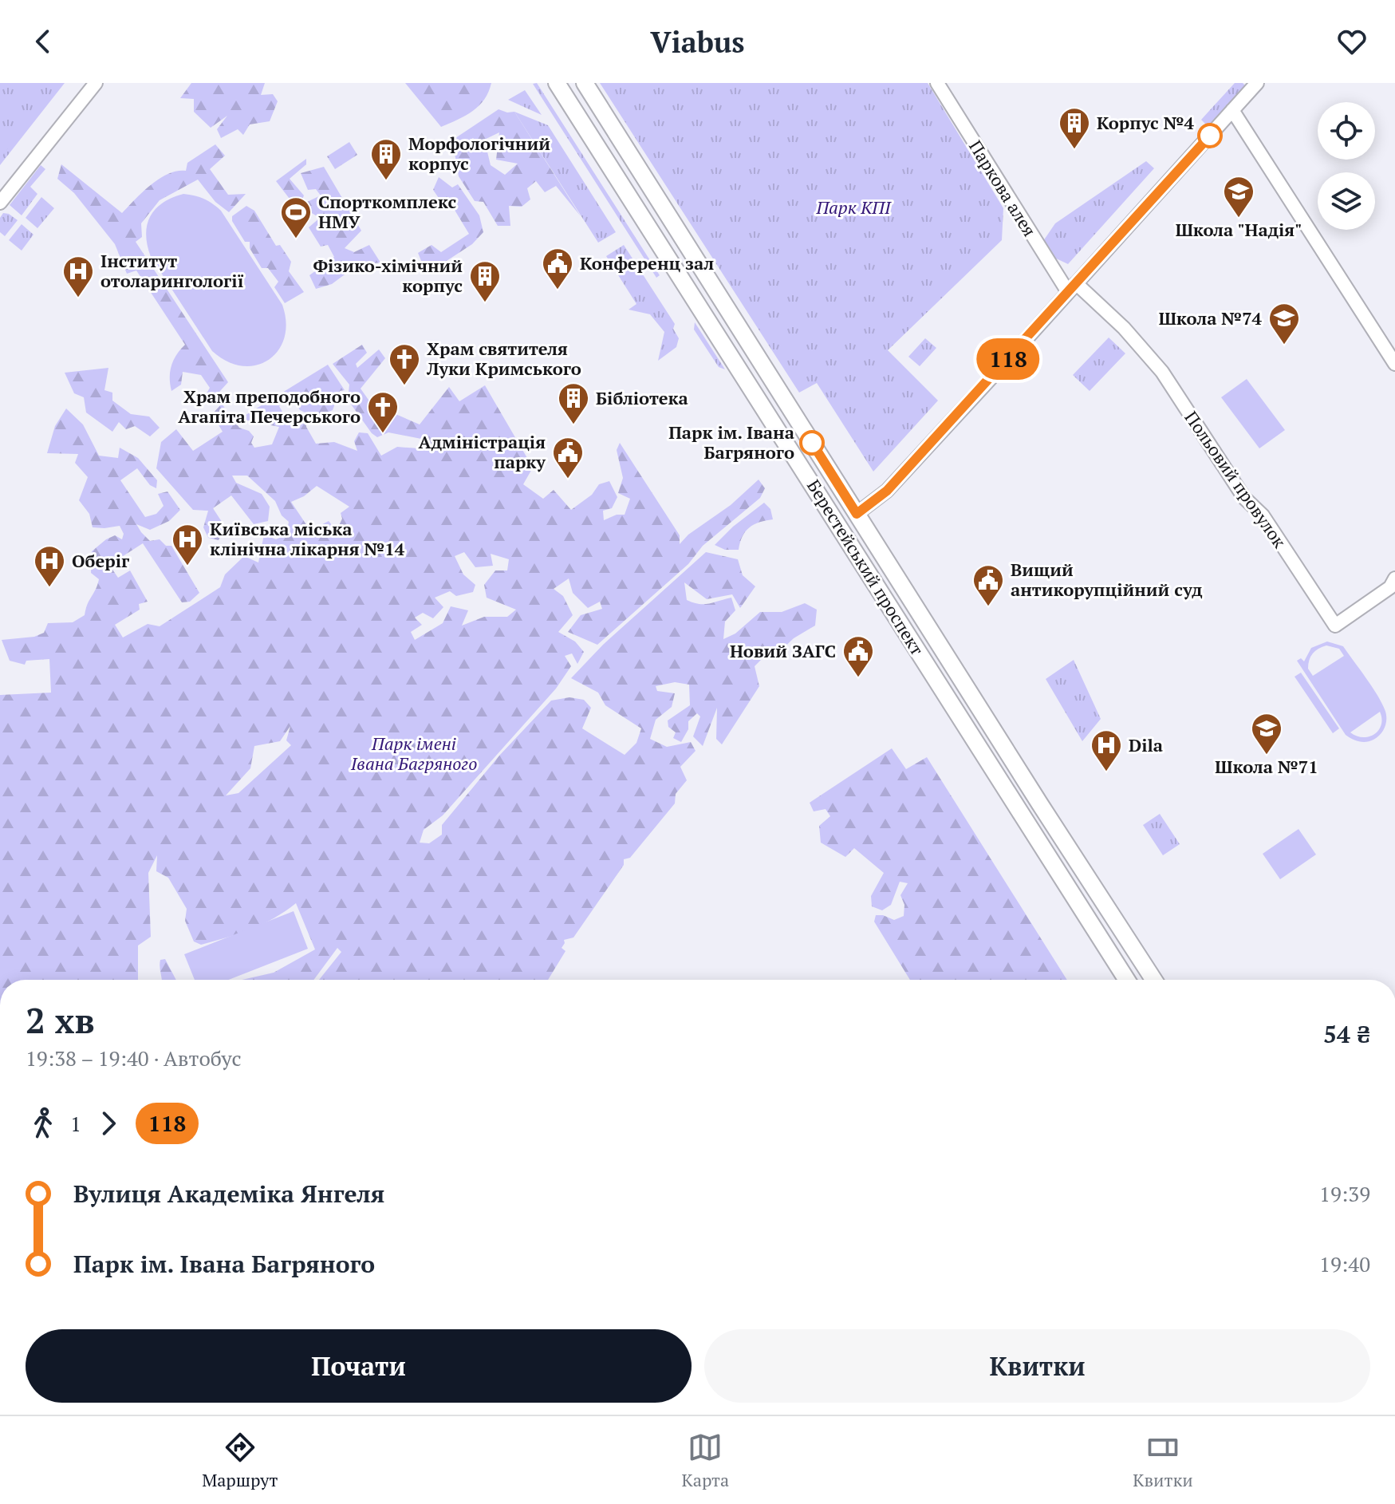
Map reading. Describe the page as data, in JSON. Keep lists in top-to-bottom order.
{
  "streets": {
    "main road": ["Берестейський проспект"],
    "street": ["Паркова алея", "Польовий провулок"]
  },
  "crossings": [
    ["Паркова алея", "Польовий провулок"]
  ],
  "parks": ["Парк КПІ", "Парк імені Івана Багряного"],
  "places": {
    "building": [
      "Корпус №4",
      "Морфологічний корпус",
      "Фізико-хімічний корпус",
      "Бібліотека"
    ],
    "school or university": ["Школа \"Надія\"", "Школа №74", "Школа №71"],
    "sports": ["Спорткомплекс НМУ"],
    "public building": [
      "Конференц зал",
      "Адміністрація парку",
      "Вищий антикорупційний суд",
      "Новий ЗАГС"
    ],
    "hospital": [
      "Інститут отоларингології",
      "Київська міська клінічна лікарня №14",
      "Оберіг",
      "Dila"
    ],
    "church": ["Храм святителя Луки Кримського", "Храм преподобного Агапіта Печерського"],
    "other": ["Парк ім. Івана Багряного"]
  },
  "lines": ["bus line 118"],
  "page": {
    "header": "Viabus",
    "on_map": "118",
    "heading": ["2 хв", "19:38 – 19:40 · Автобус", "54 ₴"],
    "legs": ["1", "118"],
    "list": [
      {
        "name": "Вулиця Академіка Янгеля",
        "value": "19:39"
      },
      {
        "name": "Парк ім. Івана Багряного",
        "value": "19:40"
      }
    ],
    "buttons": ["Почати", "Квитки"],
    "tabs": ["Маршрут", "Карта", "Квитки"]
  }
}
